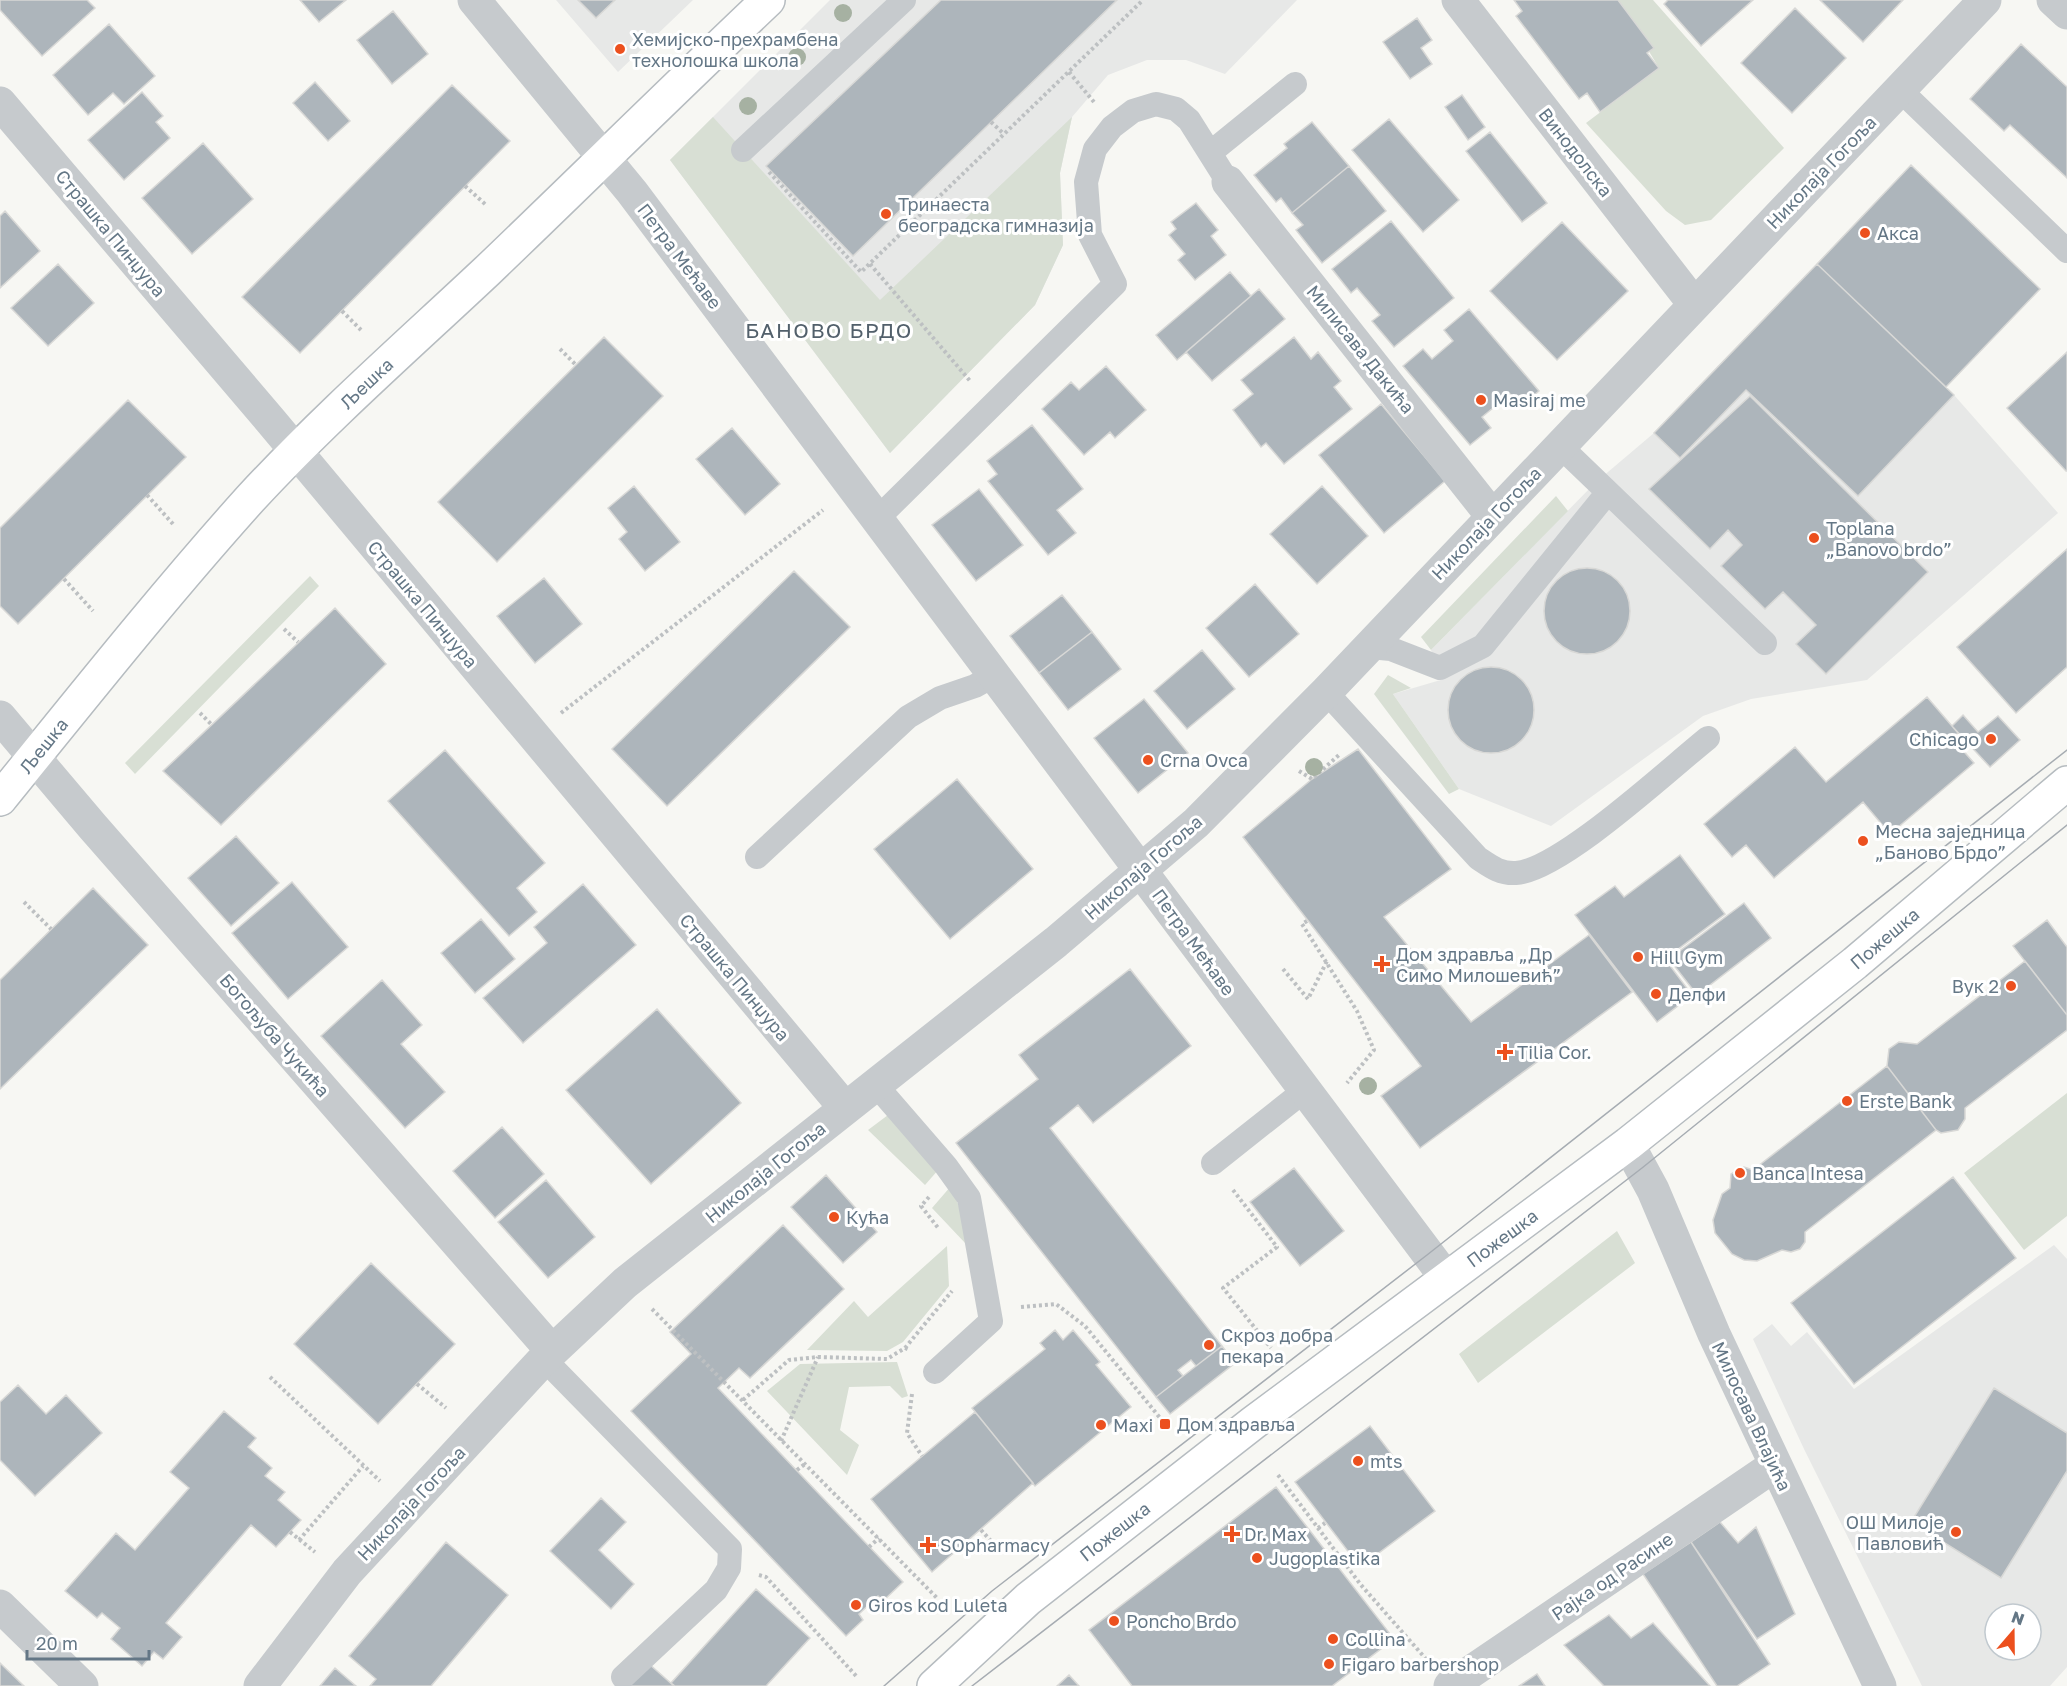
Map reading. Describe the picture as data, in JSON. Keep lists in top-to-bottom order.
{
  "streets": {
    "main road": ["Љешка", "Пожешка"],
    "street": [
      "Винодолска",
      "Николаја Гогоља",
      "Страшка Пинџура",
      "Петра Мећаве",
      "Милисава Дакића",
      "Богољуба Чукића",
      "Милосава Влајића",
      "Рајка од Расине"
    ]
  },
  "crossings": [
    ["Винодолска", "Николаја Гогоља"],
    ["Николаја Гогоља", "Страшка Пинџура"],
    ["Николаја Гогоља", "Петра Мећаве"],
    ["Николаја Гогоља", "Милисава Дакића"],
    ["Николаја Гогоља", "Богољуба Чукића"],
    ["Страшка Пинџура", "Љешка"],
    ["Петра Мећаве", "Љешка"],
    ["Петра Мећаве", "Пожешка"],
    ["Љешка", "Богољуба Чукића"],
    ["Пожешка", "Милосава Влајића"],
    ["Милосава Влајића", "Рајка од Расине"]
  ],
  "districts": ["БАНОВО БРДО"],
  "places": {
    "other": [
      "Хемијско-прехрамбена технолошка школа",
      "Тринаеста београдска гимназија",
      "Акса",
      "Masiraj me",
      "Toplana „Banovo brdo”",
      "Chicago",
      "Crna Ovca",
      "Месна заједница „Баново Брдо”",
      "Hill Gym",
      "Вук 2",
      "Делфи",
      "Erste Bank",
      "Banca Intesa",
      "Кућа",
      "Скроз добра пекара",
      "Maxi",
      "mts",
      "ОШ Милоје Павловић",
      "Jugoplastika",
      "Giros kod Luleta",
      "Poncho Brdo",
      "Collina",
      "Figaro barbershop"
    ],
    "health": [
      "Дом здравља „Др Симо Милошевић”",
      "Tilia Cor.",
      "Dr. Max",
      "SOpharmacy"
    ],
    "transit": ["Дом здравља"]
  },
  "scale_bar": "20 m",
  "north": "top"
}
